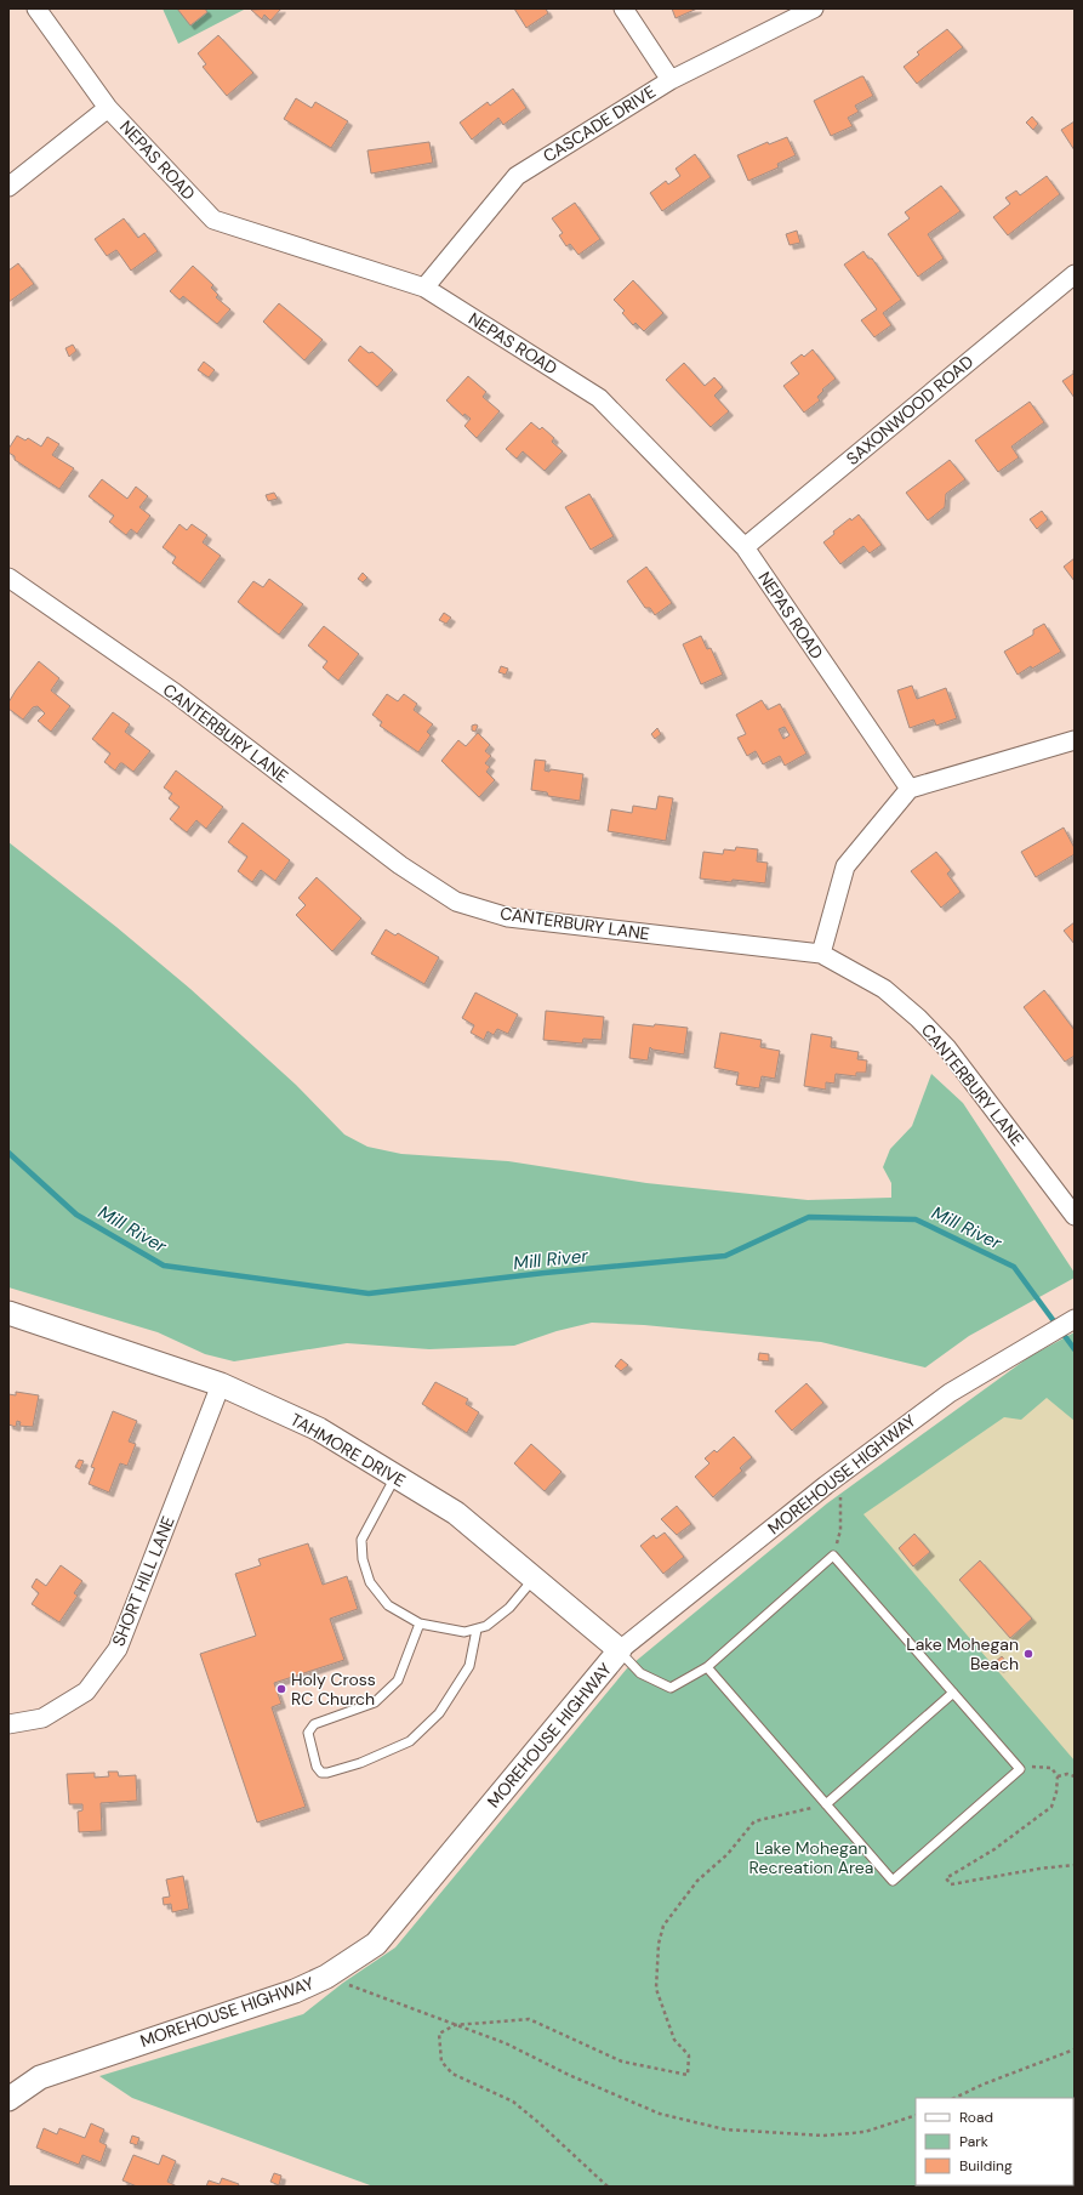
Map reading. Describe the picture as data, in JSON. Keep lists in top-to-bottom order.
{
  "streets": {
    "street": [
      "CASCADE DRIVE",
      "NEPAS ROAD",
      "SAXONWOOD ROAD",
      "CANTERBURY LANE",
      "TAHMORE DRIVE",
      "MOREHOUSE HIGHWAY",
      "SHORT HILL LANE"
    ]
  },
  "crossings": [
    ["CASCADE DRIVE", "NEPAS ROAD"],
    ["NEPAS ROAD", "SAXONWOOD ROAD"],
    ["TAHMORE DRIVE", "MOREHOUSE HIGHWAY"],
    ["TAHMORE DRIVE", "SHORT HILL LANE"]
  ],
  "water": ["Mill River"],
  "parks": ["Lake Mohegan Recreation Area"],
  "places": ["Lake Mohegan Beach", "Holy Cross RC Church"],
  "legend": ["Road", "Park", "Building"]
}
